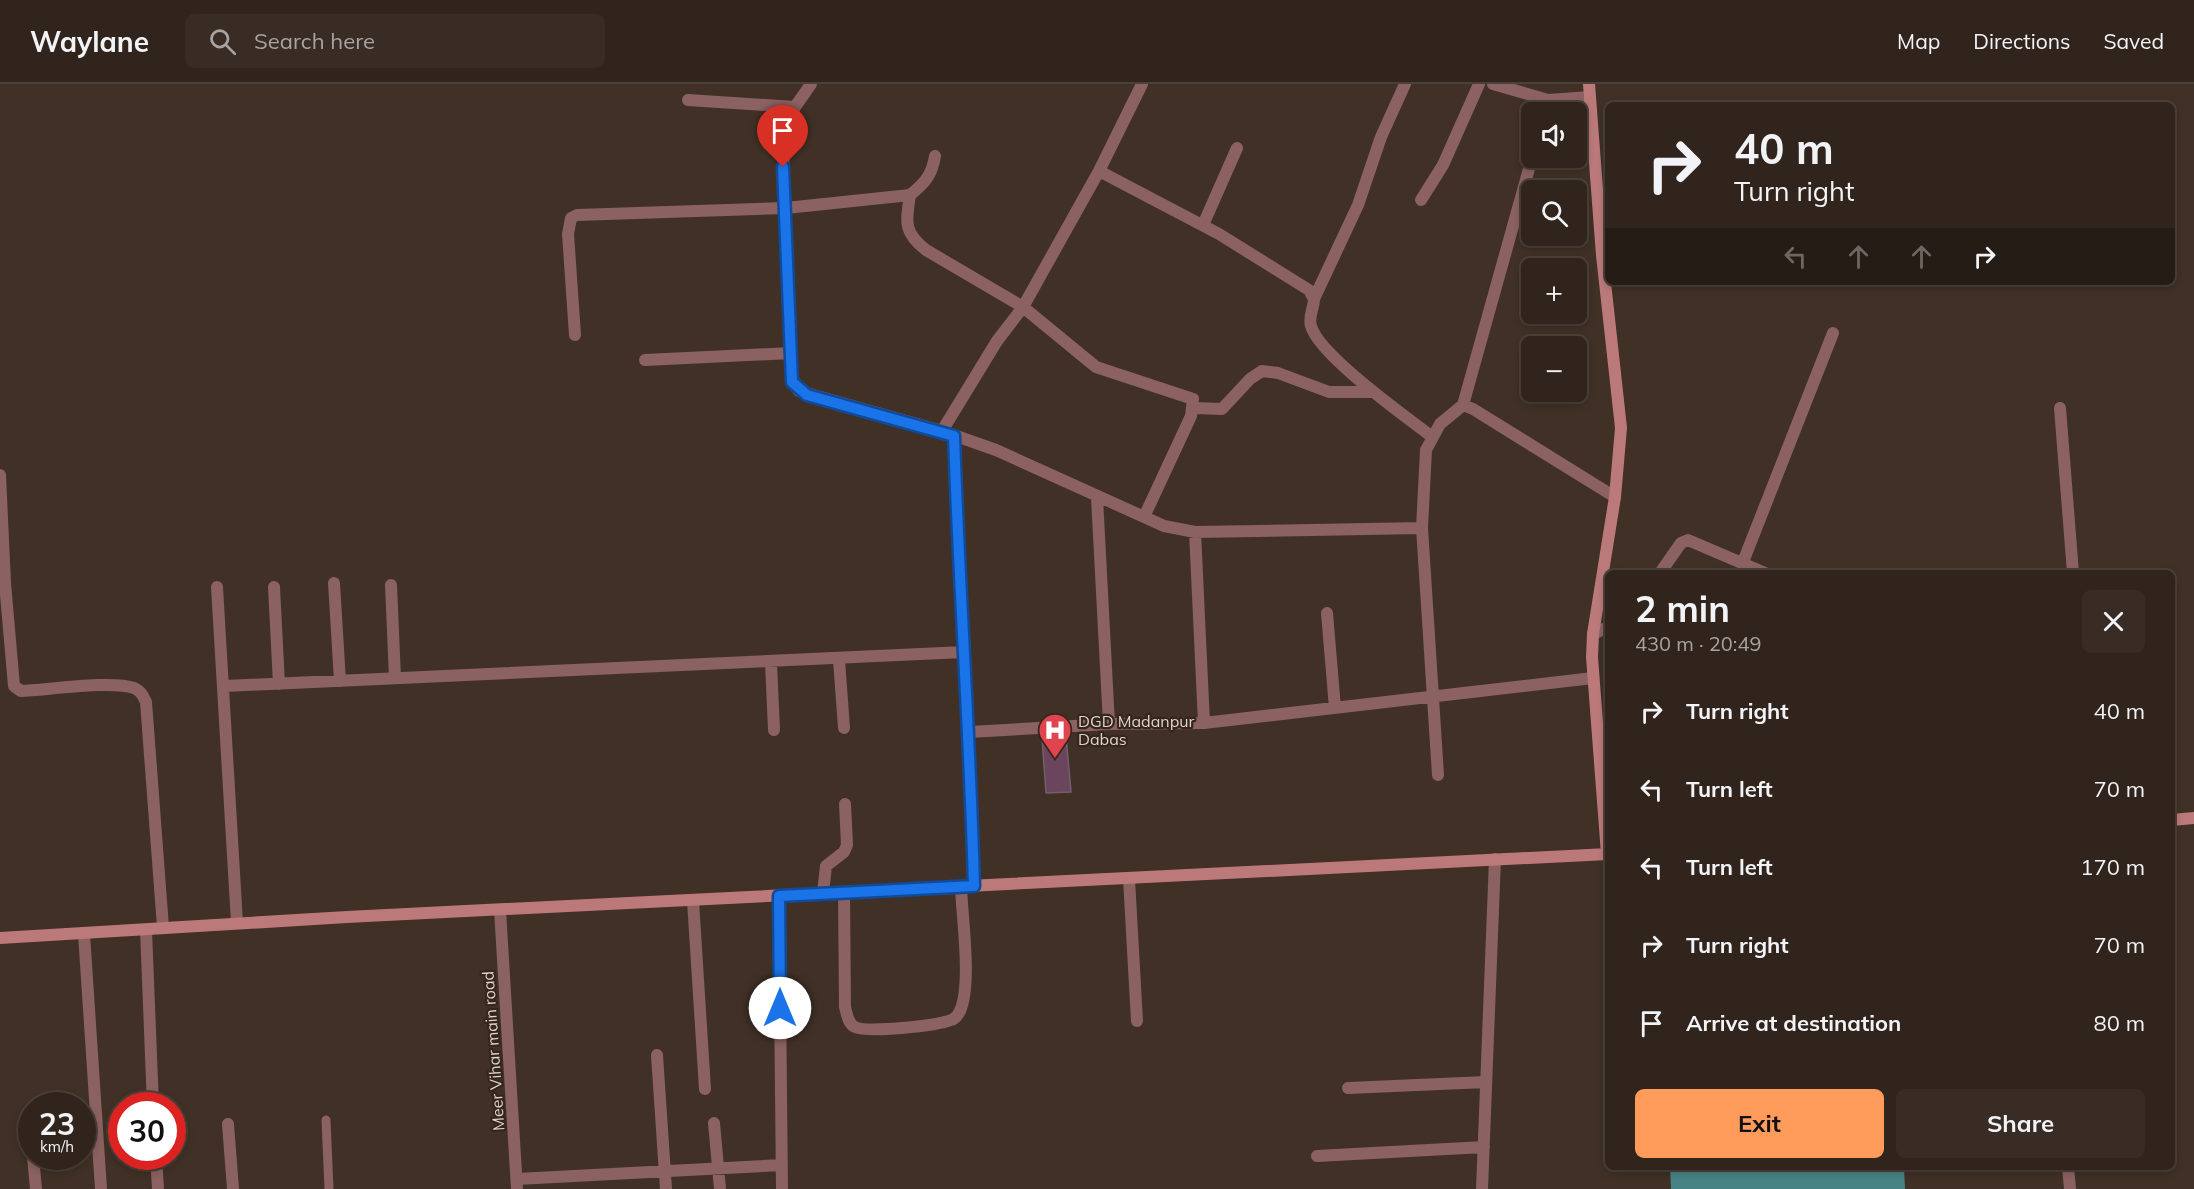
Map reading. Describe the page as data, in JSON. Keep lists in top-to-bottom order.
{
  "streets": {
    "street": ["Meer Vihar main road"]
  },
  "places": {
    "hospital": ["DGD Madanpur Dabas"]
  },
  "page": {
    "header": "Waylane",
    "search": "Search here",
    "nav": ["Map", "Directions", "Saved"],
    "map_buttons": ["+", "−"],
    "turn": ["40 m", "Turn right"],
    "heading": ["2 min", "430 m · 20:49"],
    "list": [
      {
        "name": "Turn right",
        "value": "40 m"
      },
      {
        "name": "Turn left",
        "value": "70 m"
      },
      {
        "name": "Turn left",
        "value": "170 m"
      },
      {
        "name": "Turn right",
        "value": "70 m"
      },
      {
        "name": "Arrive at destination",
        "value": "80 m"
      }
    ],
    "buttons": ["Exit", "Share"],
    "speed": "23 km/h",
    "limit": "30"
  }
}
